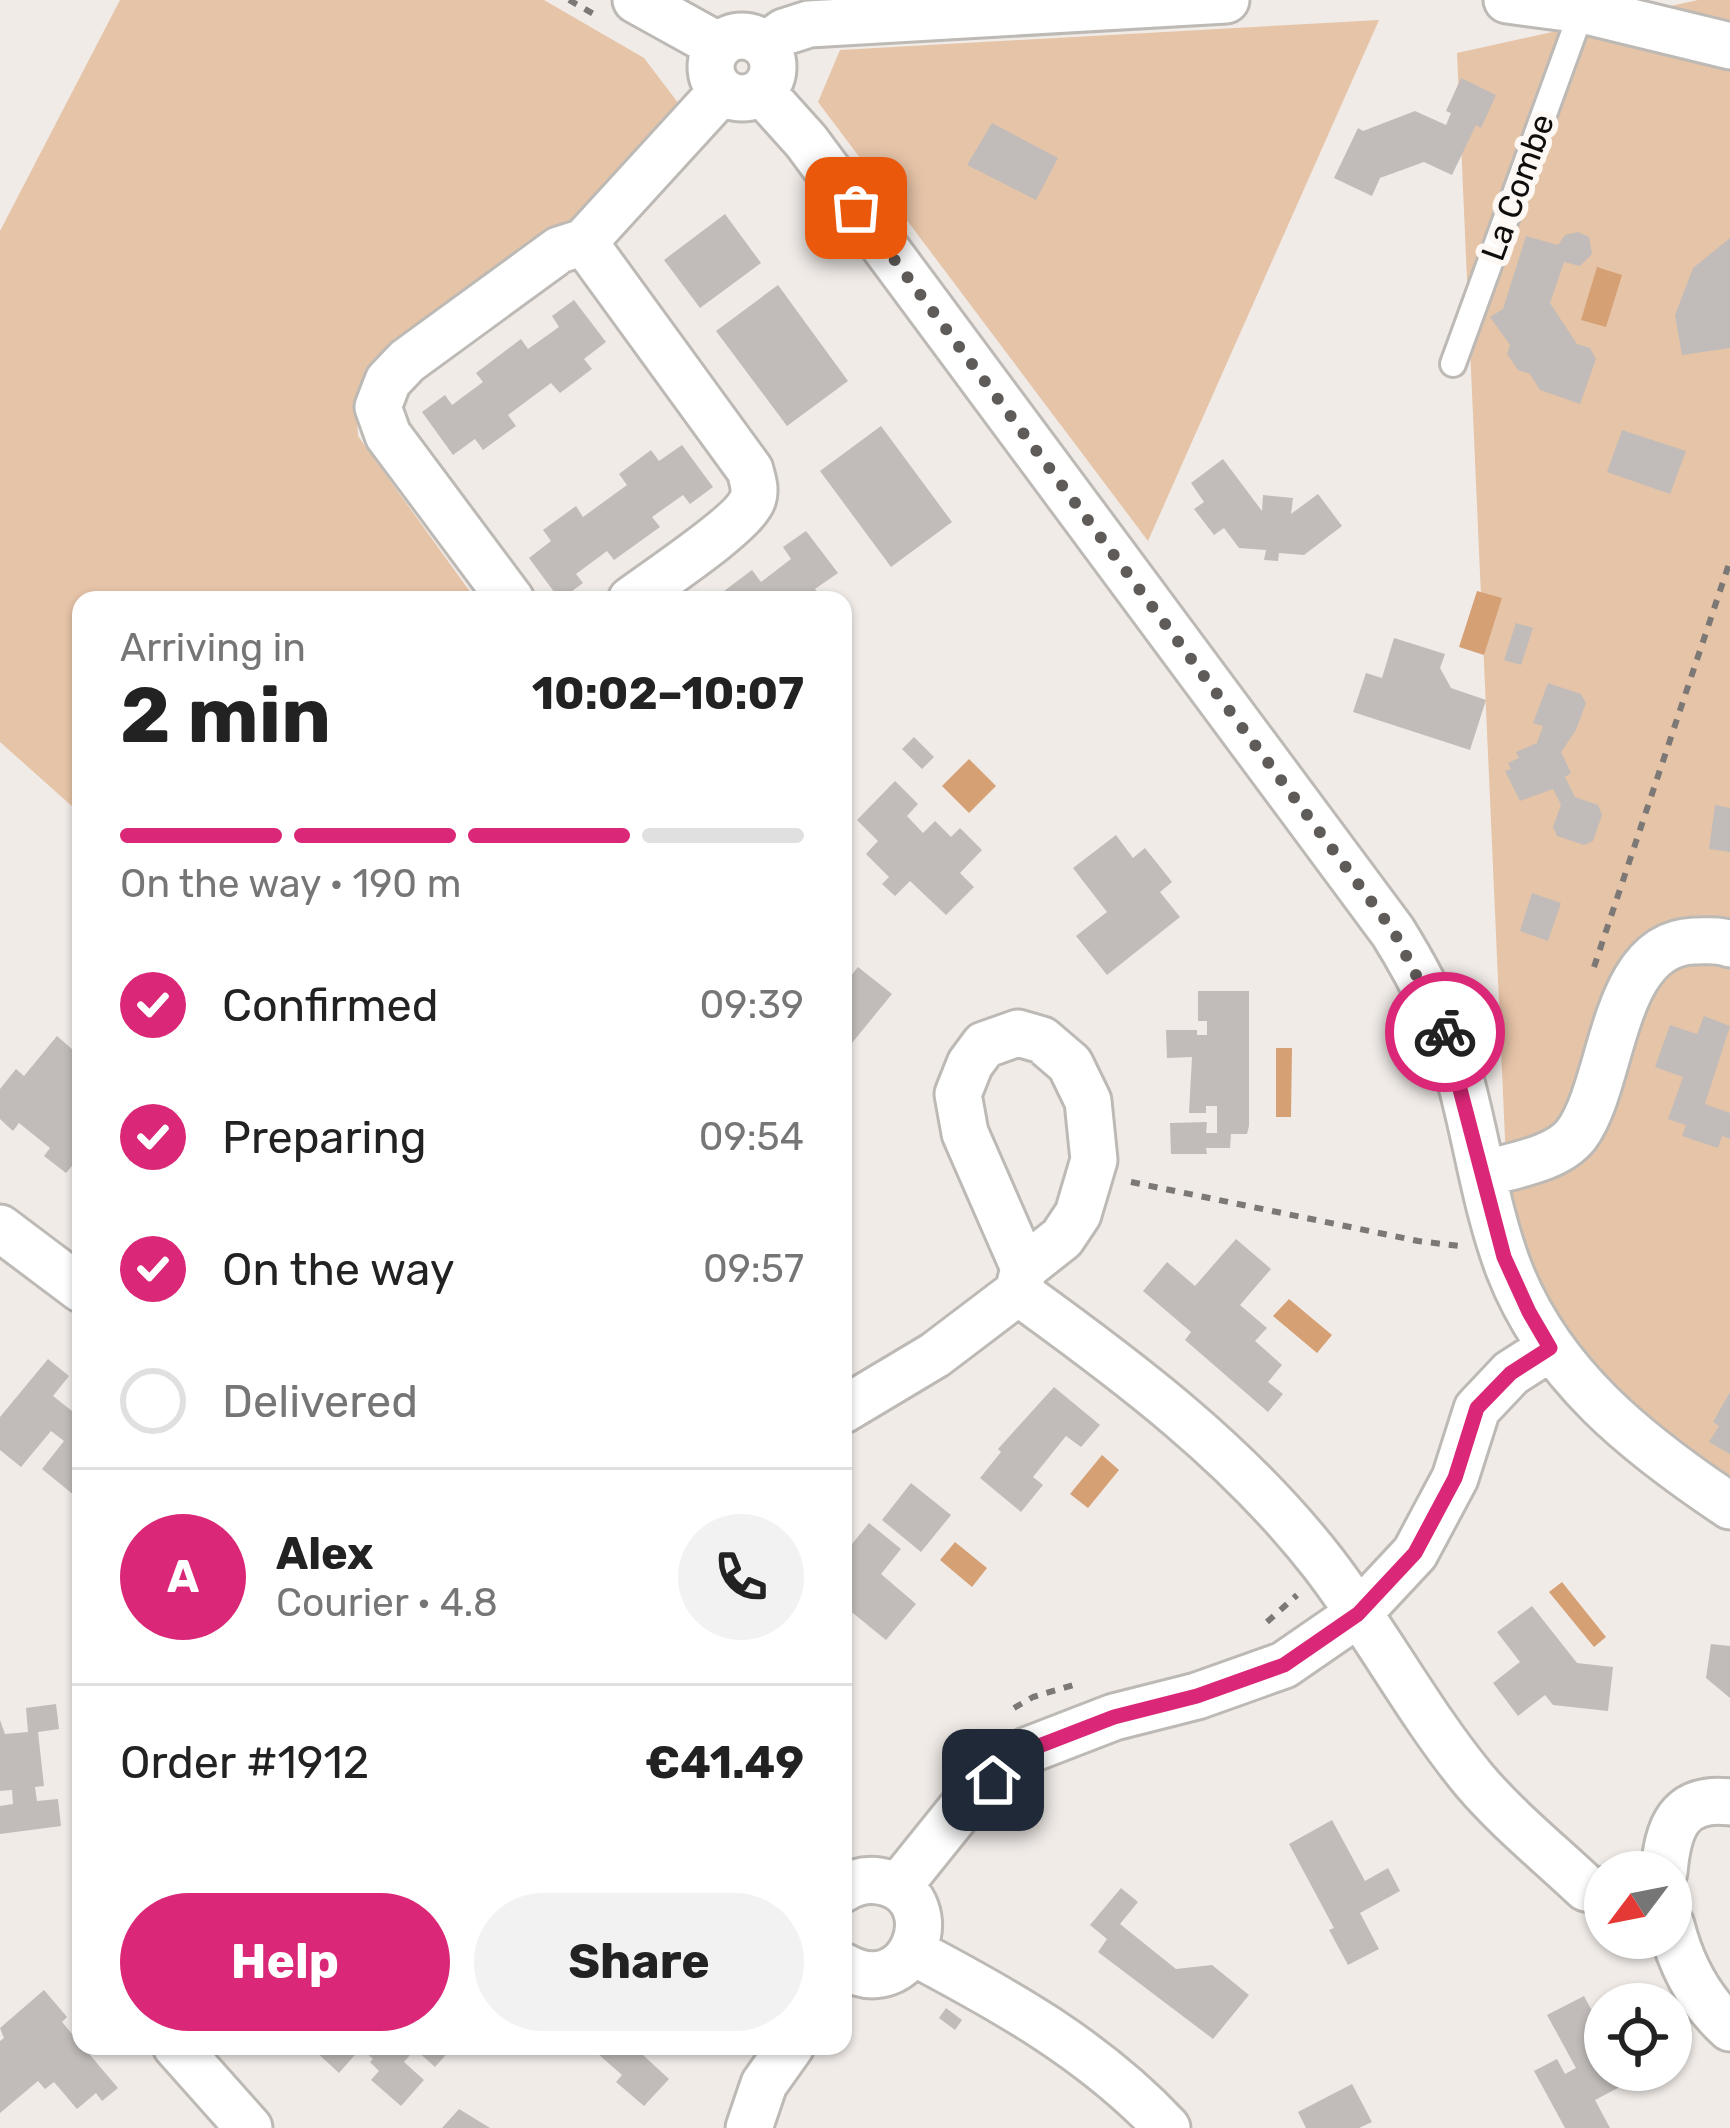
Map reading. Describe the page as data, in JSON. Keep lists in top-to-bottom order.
{
  "streets": {
    "lane": ["La Combe"]
  },
  "north": "bottom left",
  "page": {
    "heading": ["2 min", "Arriving in", "10:02–10:07"],
    "panel": [
      "Alex",
      "Courier · 4.8",
      "Order #1912",
      "€41.49"
    ],
    "bar": "On the way · 190 m",
    "list": [
      ["Confirmed", "09:39"],
      ["Preparing", "09:54"],
      ["On the way", "09:57"],
      "Delivered"
    ],
    "round": "A",
    "buttons": ["Help", "Share"]
  }
}
